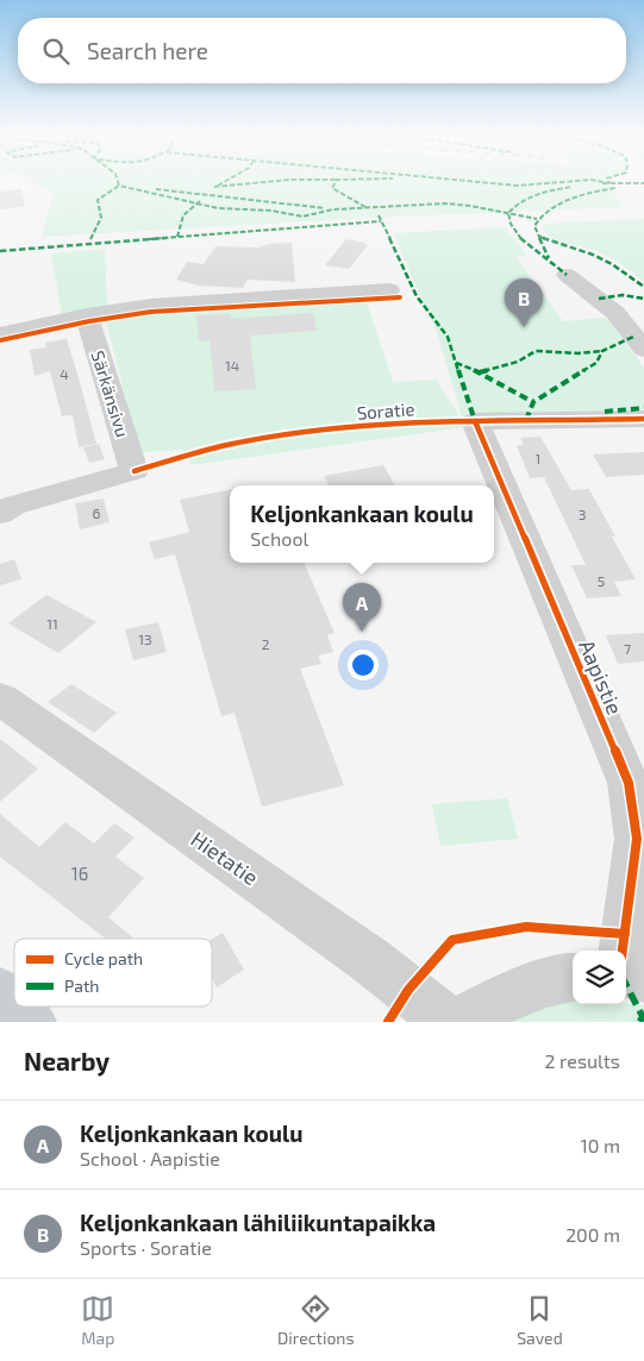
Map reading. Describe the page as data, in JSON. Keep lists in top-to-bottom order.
{
  "streets": {
    "street": ["Särkänsivu", "Aapistie", "Hietatie"],
    "cycle path": ["Soratie"]
  },
  "house_numbers": [
    "14",
    "4",
    "1",
    "6",
    "3",
    "5",
    "11",
    "13",
    "2",
    "7",
    "16"
  ],
  "legend": ["Cycle path", "Path"],
  "page": {
    "search": "Search here",
    "pins": ["B", "A"],
    "popup": ["Keljonkankaan koulu", "School"],
    "heading": ["Nearby", "2 results"],
    "list": [
      {
        "mark": "A",
        "name": "Keljonkankaan koulu",
        "note": "School · Aapistie",
        "value": "10 m"
      },
      {
        "mark": "B",
        "name": "Keljonkankaan lähiliikuntapaikka",
        "note": "Sports · Soratie",
        "value": "200 m"
      }
    ],
    "nav": ["Map", "Directions", "Saved"]
  }
}
